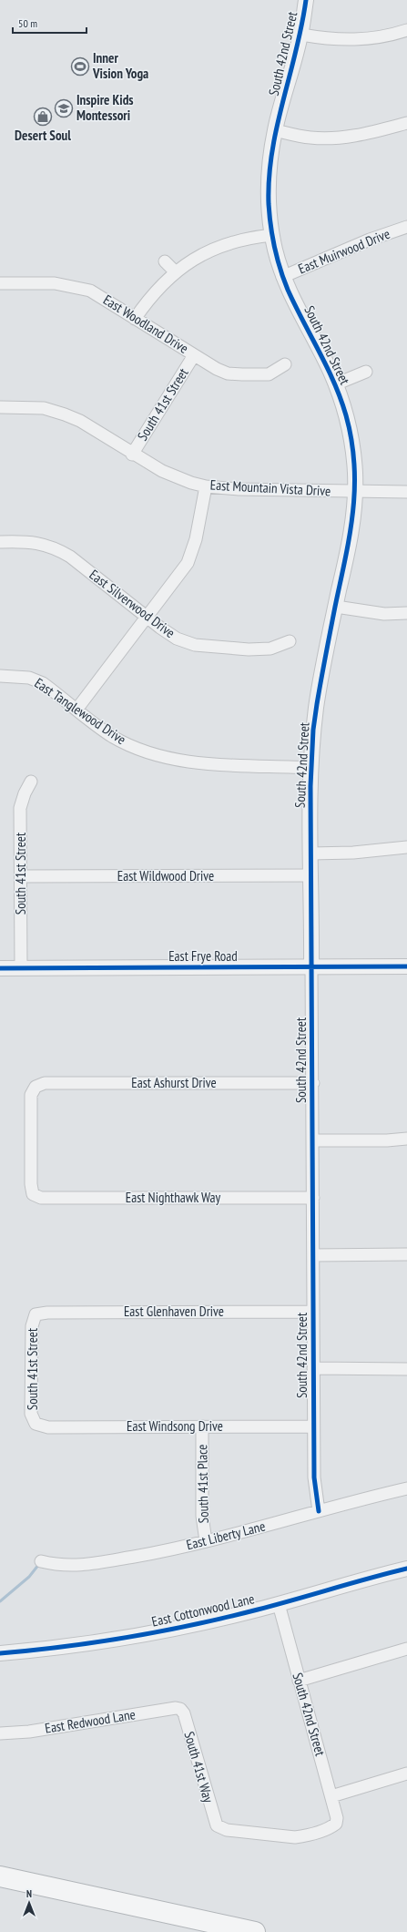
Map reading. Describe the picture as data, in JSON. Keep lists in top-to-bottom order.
{
  "streets": {
    "street": [
      "South 42nd Street",
      "East Muirwood Drive",
      "East Woodland Drive",
      "South 41st Street",
      "East Mountain Vista Drive",
      "East Silverwood Drive",
      "East Tanglewood Drive",
      "East Wildwood Drive",
      "East Frye Road",
      "East Ashurst Drive",
      "East Nighthawk Way",
      "East Glenhaven Drive",
      "East Windsong Drive",
      "South 41st Place",
      "East Liberty Lane",
      "East Cottonwood Lane",
      "East Redwood Lane",
      "South 41st Way"
    ]
  },
  "crossings": [
    ["South 42nd Street", "East Muirwood Drive"],
    ["South 42nd Street", "East Mountain Vista Drive"],
    ["South 42nd Street", "East Tanglewood Drive"],
    ["South 42nd Street", "East Wildwood Drive"],
    ["South 42nd Street", "East Frye Road"],
    ["South 42nd Street", "East Ashurst Drive"],
    ["South 42nd Street", "East Nighthawk Way"],
    ["South 42nd Street", "East Glenhaven Drive"],
    ["South 42nd Street", "East Windsong Drive"],
    ["South 42nd Street", "East Liberty Lane"],
    ["South 42nd Street", "East Cottonwood Lane"],
    ["South 42nd Street", "South 41st Way"],
    ["East Woodland Drive", "South 41st Street"],
    ["South 41st Street", "East Mountain Vista Drive"],
    ["South 41st Street", "East Wildwood Drive"],
    ["South 41st Street", "East Frye Road"],
    ["South 41st Street", "East Glenhaven Drive"],
    ["South 41st Street", "East Windsong Drive"],
    ["East Ashurst Drive", "East Nighthawk Way"],
    ["East Windsong Drive", "South 41st Place"],
    ["South 41st Place", "East Liberty Lane"],
    ["East Redwood Lane", "South 41st Way"]
  ],
  "places": {
    "sports": ["Inner Vision Yoga"],
    "school or university": ["Inspire Kids Montessori"],
    "shop": ["Desert Soul"]
  },
  "scale_bar": "50 m",
  "north": "top"
}
